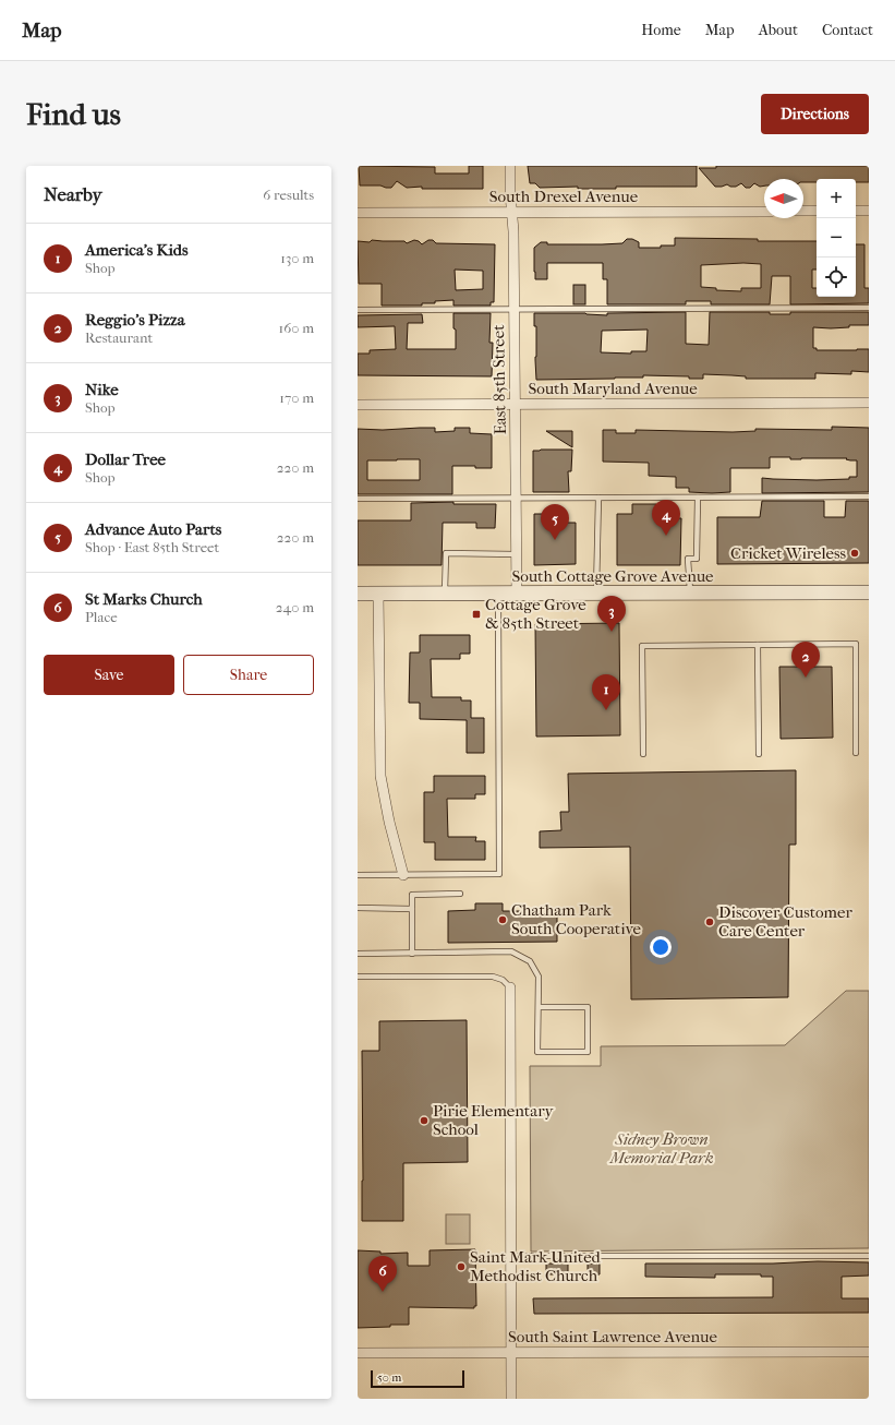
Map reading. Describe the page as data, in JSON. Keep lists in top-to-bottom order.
{
  "streets": {
    "main road": ["South Cottage Grove Avenue"],
    "street": [
      "South Drexel Avenue",
      "East 85th Street",
      "South Maryland Avenue",
      "South Saint Lawrence Avenue"
    ]
  },
  "crossings": [
    ["South Drexel Avenue", "East 85th Street"],
    ["East 85th Street", "South Maryland Avenue"],
    ["East 85th Street", "South Cottage Grove Avenue"]
  ],
  "parks": ["Sidney Brown Memorial Park"],
  "places": {
    "other": [
      "Cricket Wireless",
      "Chatham Park South Cooperative",
      "Discover Customer Care Center",
      "Pirie Elementary School",
      "Saint Mark United Methodist Church"
    ],
    "transit": ["Cottage Grove & 85th Street"]
  },
  "scale_bar": "50 m",
  "north": "left",
  "page": {
    "header": "Map",
    "nav": [
      "Home",
      "Map",
      "About",
      "Contact"
    ],
    "buttons": [
      "Directions",
      ["Save", "Share"]
    ],
    "title": "Find us",
    "heading": ["Nearby", "6 results"],
    "map_buttons": ["+", "−"],
    "list": [
      {
        "mark": "1",
        "name": "America's Kids",
        "note": "Shop",
        "value": "130 m"
      },
      {
        "mark": "2",
        "name": "Reggio's Pizza",
        "note": "Restaurant",
        "value": "160 m"
      },
      {
        "mark": "3",
        "name": "Nike",
        "note": "Shop",
        "value": "170 m"
      },
      {
        "mark": "4",
        "name": "Dollar Tree",
        "note": "Shop",
        "value": "220 m"
      },
      {
        "mark": "5",
        "name": "Advance Auto Parts",
        "note": "Shop · East 85th Street",
        "value": "220 m"
      },
      {
        "mark": "6",
        "name": "St Marks Church",
        "note": "Place",
        "value": "240 m"
      }
    ],
    "pins": [
      "4",
      "5",
      "3",
      "2",
      "1",
      "6"
    ],
    "scale": "50 m"
  }
}
